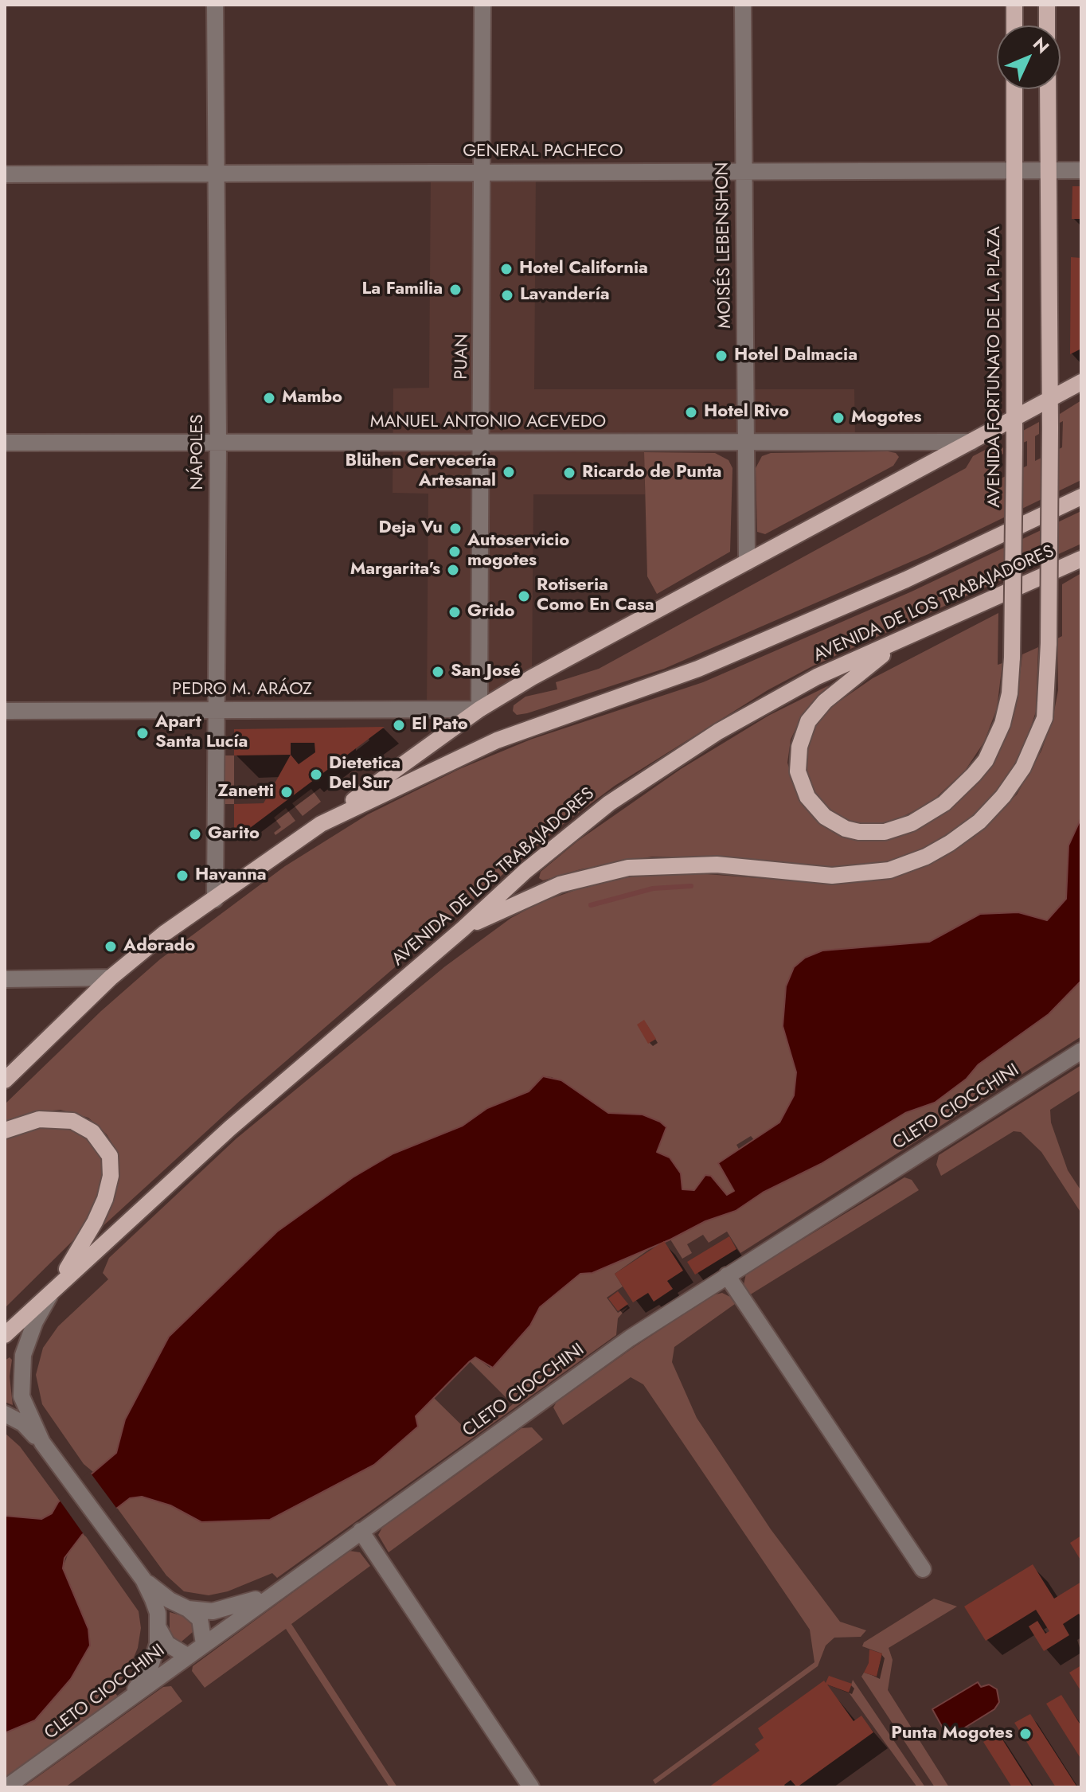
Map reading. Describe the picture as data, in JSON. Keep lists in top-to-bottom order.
{
  "streets": {
    "main road": ["AVENIDA FORTUNATO DE LA PLAZA", "AVENIDA DE LOS TRABAJADORES"],
    "street": [
      "GENERAL PACHECO",
      "MOISÉS LEBENSHON",
      "PUAN",
      "MANUEL ANTONIO ACEVEDO",
      "NÁPOLES",
      "PEDRO M. ARÁOZ",
      "CLETO CIOCCHINI"
    ]
  },
  "crossings": [
    ["GENERAL PACHECO", "MOISÉS LEBENSHON"],
    ["GENERAL PACHECO", "PUAN"],
    ["GENERAL PACHECO", "AVENIDA FORTUNATO DE LA PLAZA"],
    ["GENERAL PACHECO", "NÁPOLES"],
    ["MOISÉS LEBENSHON", "MANUEL ANTONIO ACEVEDO"],
    ["MOISÉS LEBENSHON", "AVENIDA DE LOS TRABAJADORES"],
    ["PUAN", "MANUEL ANTONIO ACEVEDO"],
    ["PUAN", "AVENIDA DE LOS TRABAJADORES"],
    ["PUAN", "PEDRO M. ARÁOZ"],
    ["AVENIDA FORTUNATO DE LA PLAZA", "AVENIDA DE LOS TRABAJADORES"],
    ["MANUEL ANTONIO ACEVEDO", "NÁPOLES"],
    ["MANUEL ANTONIO ACEVEDO", "AVENIDA DE LOS TRABAJADORES"],
    ["NÁPOLES", "AVENIDA DE LOS TRABAJADORES"],
    ["NÁPOLES", "PEDRO M. ARÁOZ"],
    ["AVENIDA DE LOS TRABAJADORES", "PEDRO M. ARÁOZ"]
  ],
  "places": [
    "Hotel California",
    "La Familia",
    "Lavandería",
    "Hotel Dalmacia",
    "Mambo",
    "Hotel Rivo",
    "Mogotes",
    "Blühen Cervecería Artesanal",
    "Ricardo de Punta",
    "Deja Vu",
    "Autoservicio mogotes",
    "Margarita's",
    "Rotiseria Como En Casa",
    "Grido",
    "San José",
    "El Pato",
    "Apart Santa Lucía",
    "Dietetica Del Sur",
    "Zanetti",
    "Garito",
    "Havanna",
    "Adorado",
    "Punta Mogotes"
  ],
  "north": "top right"
}
